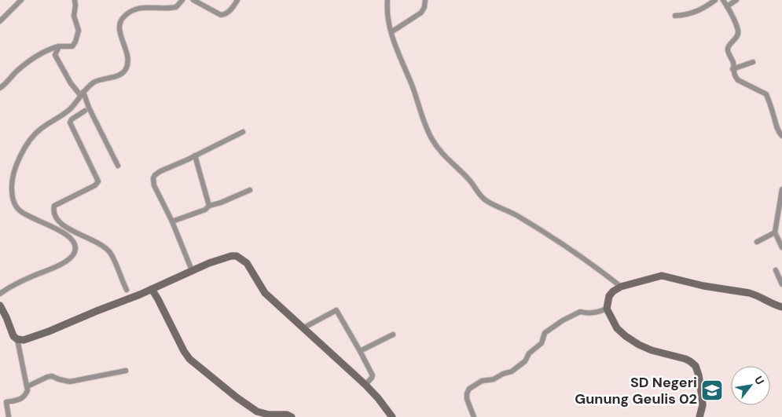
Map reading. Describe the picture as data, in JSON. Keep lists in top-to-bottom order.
{
  "places": {
    "school or university": ["SD Negeri Gunung Geulis 02"]
  },
  "north": "top right"
}
